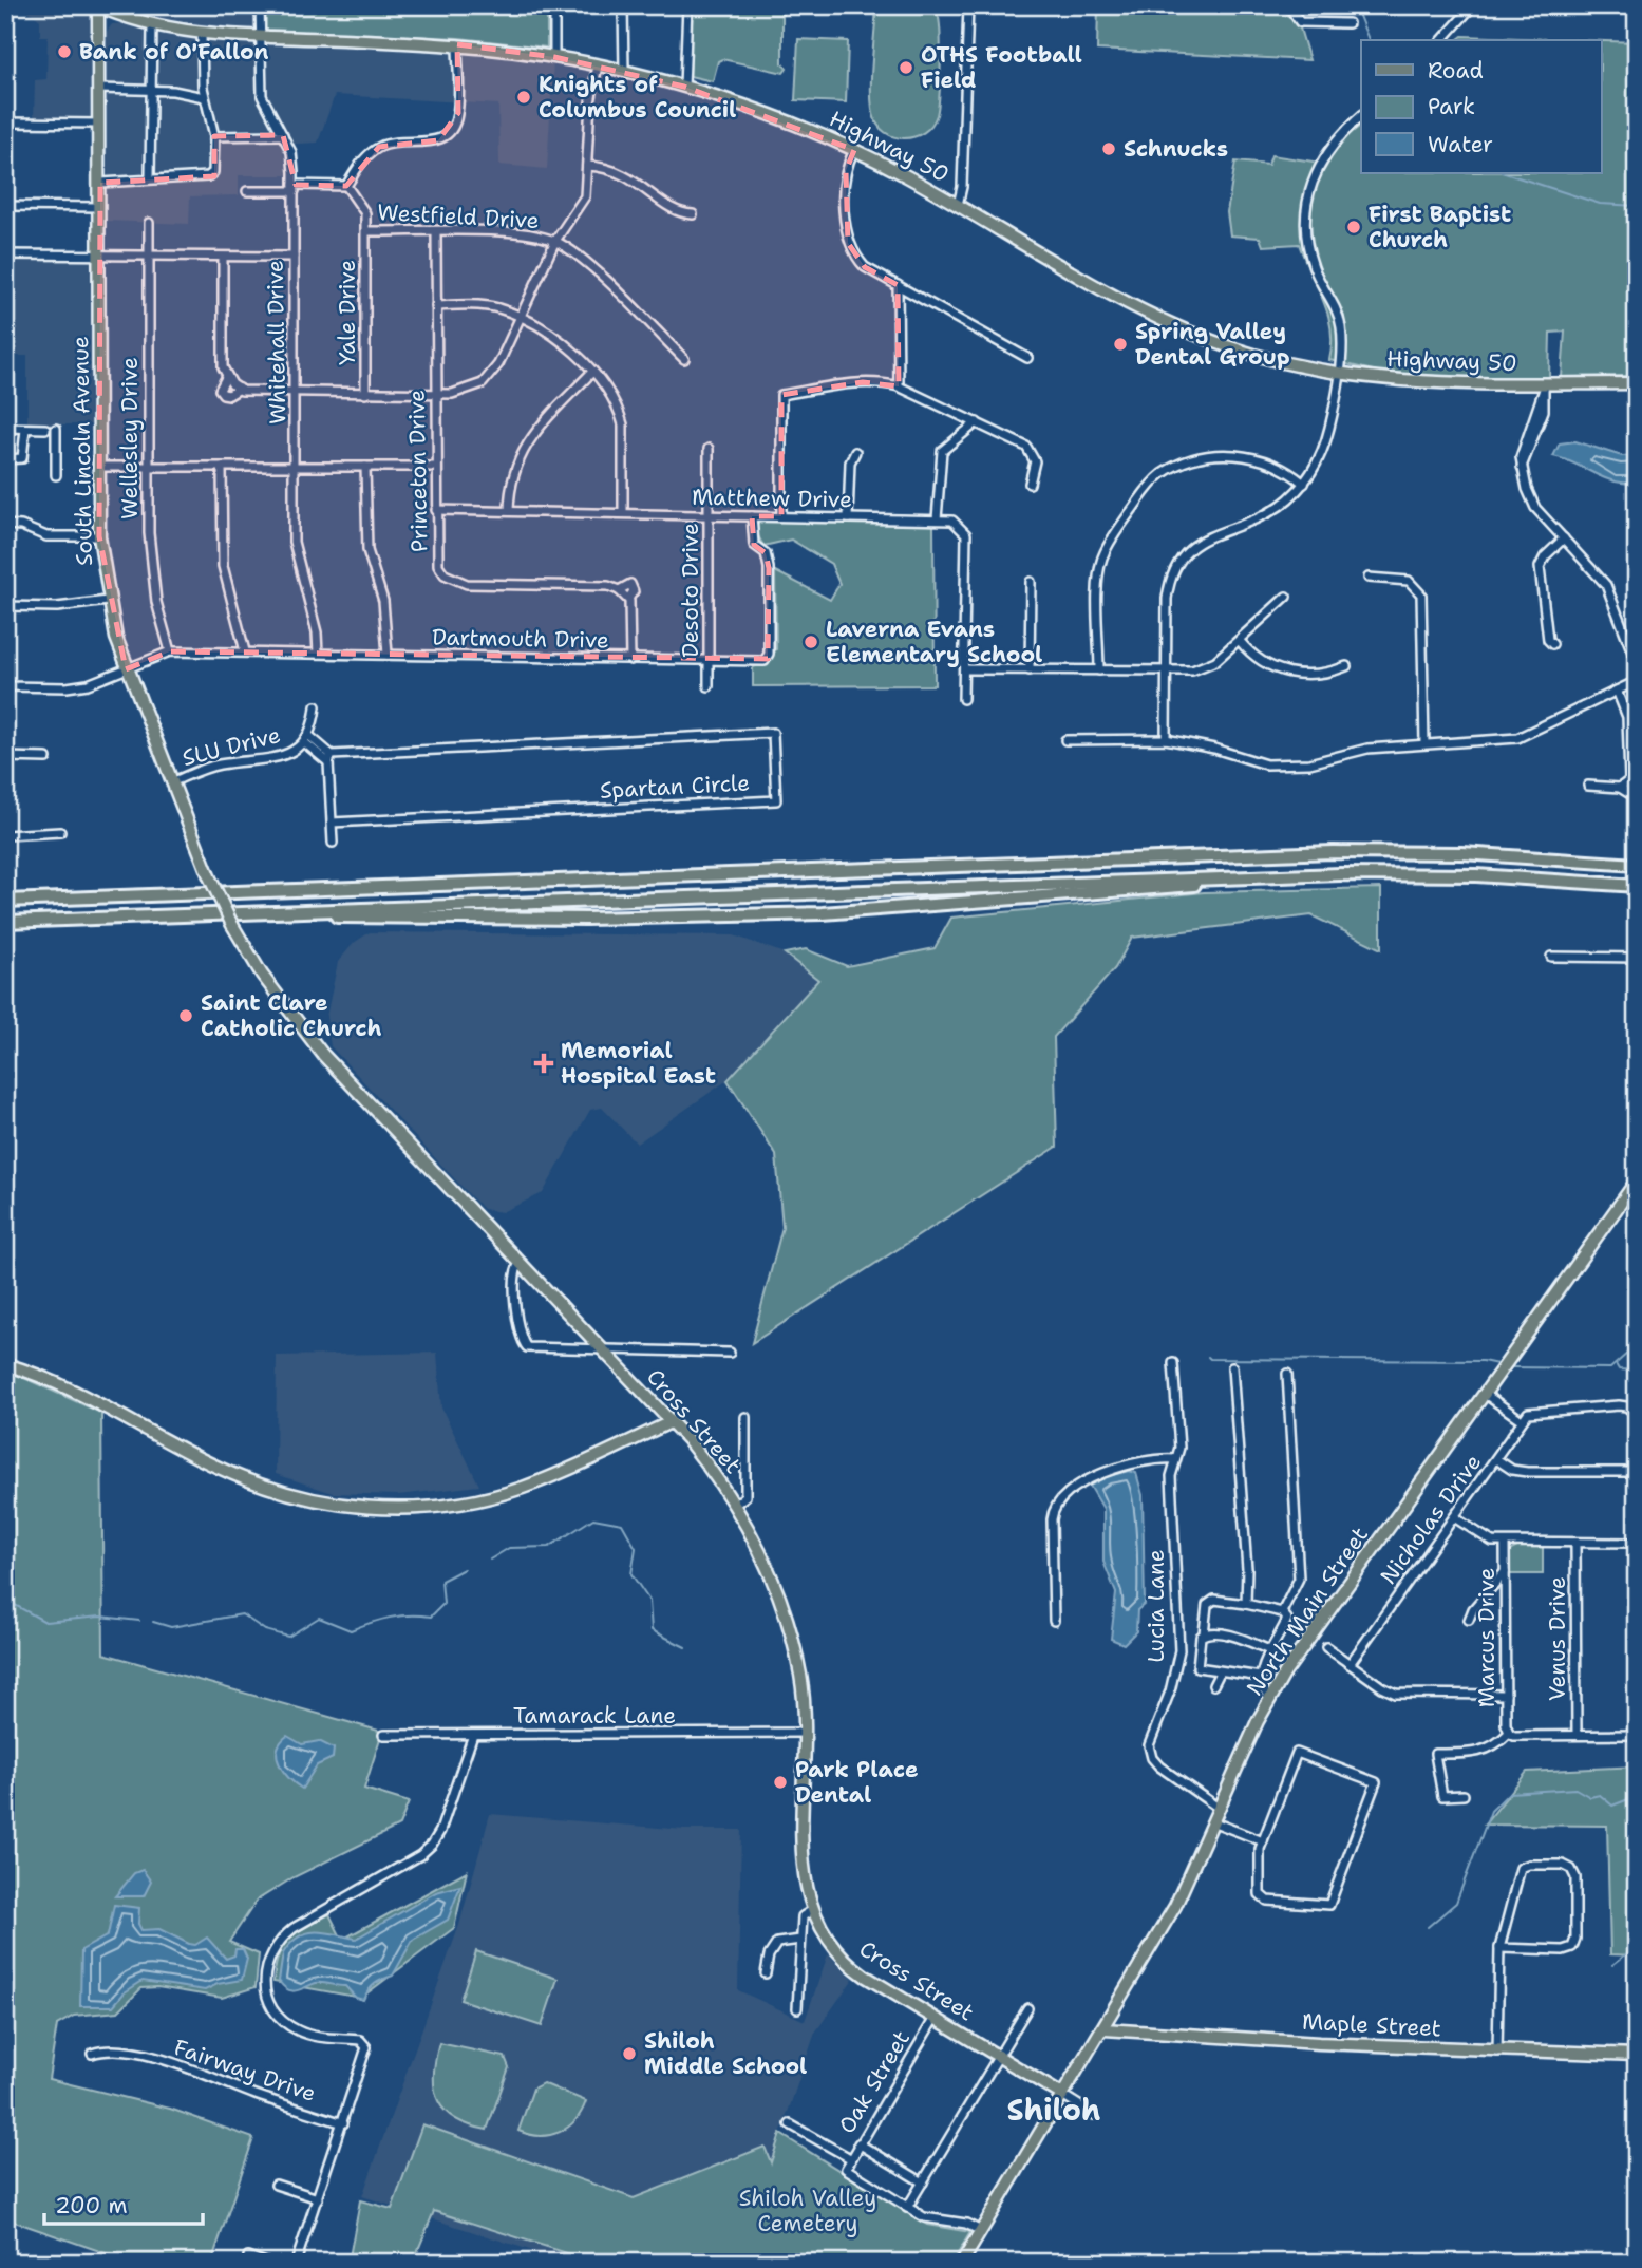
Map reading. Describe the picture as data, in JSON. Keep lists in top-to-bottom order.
{
  "streets": {
    "main road": [
      "Highway 50",
      "South Lincoln Avenue",
      "Cross Street",
      "North Main Street",
      "Maple Street"
    ],
    "street": [
      "Westfield Drive",
      "Yale Drive",
      "Whitehall Drive",
      "Wellesley Drive",
      "Princeton Drive",
      "Matthew Drive",
      "Desoto Drive",
      "Dartmouth Drive",
      "SLU Drive",
      "Spartan Circle",
      "Nicholas Drive",
      "Lucia Lane",
      "Marcus Drive",
      "Venus Drive",
      "Tamarack Lane",
      "Fairway Drive",
      "Oak Street"
    ]
  },
  "crossings": [
    ["Highway 50", "Whitehall Drive"],
    ["Highway 50", "South Lincoln Avenue"],
    ["Westfield Drive", "Yale Drive"],
    ["Westfield Drive", "Princeton Drive"],
    ["Whitehall Drive", "Dartmouth Drive"],
    ["Wellesley Drive", "Dartmouth Drive"],
    ["South Lincoln Avenue", "Dartmouth Drive"],
    ["South Lincoln Avenue", "SLU Drive"],
    ["South Lincoln Avenue", "Cross Street"],
    ["Princeton Drive", "Matthew Drive"],
    ["Princeton Drive", "Dartmouth Drive"],
    ["Matthew Drive", "Desoto Drive"],
    ["Matthew Drive", "Dartmouth Drive"],
    ["Desoto Drive", "Dartmouth Drive"],
    ["Cross Street", "North Main Street"],
    ["Cross Street", "Tamarack Lane"],
    ["Cross Street", "Oak Street"],
    ["Lucia Lane", "North Main Street"],
    ["North Main Street", "Maple Street"]
  ],
  "districts": ["Shiloh"],
  "parks": ["Shiloh Valley Cemetery"],
  "places": {
    "other": [
      "Bank of O'Fallon",
      "OTHS Football Field",
      "Knights of Columbus Council",
      "Schnucks",
      "First Baptist Church",
      "Spring Valley Dental Group",
      "Laverna Evans Elementary School",
      "Saint Clare Catholic Church",
      "Park Place Dental",
      "Shiloh Middle School"
    ],
    "health": ["Memorial Hospital East"]
  },
  "legend": ["Road", "Park", "Water"],
  "scale_bar": "200 m"
}
